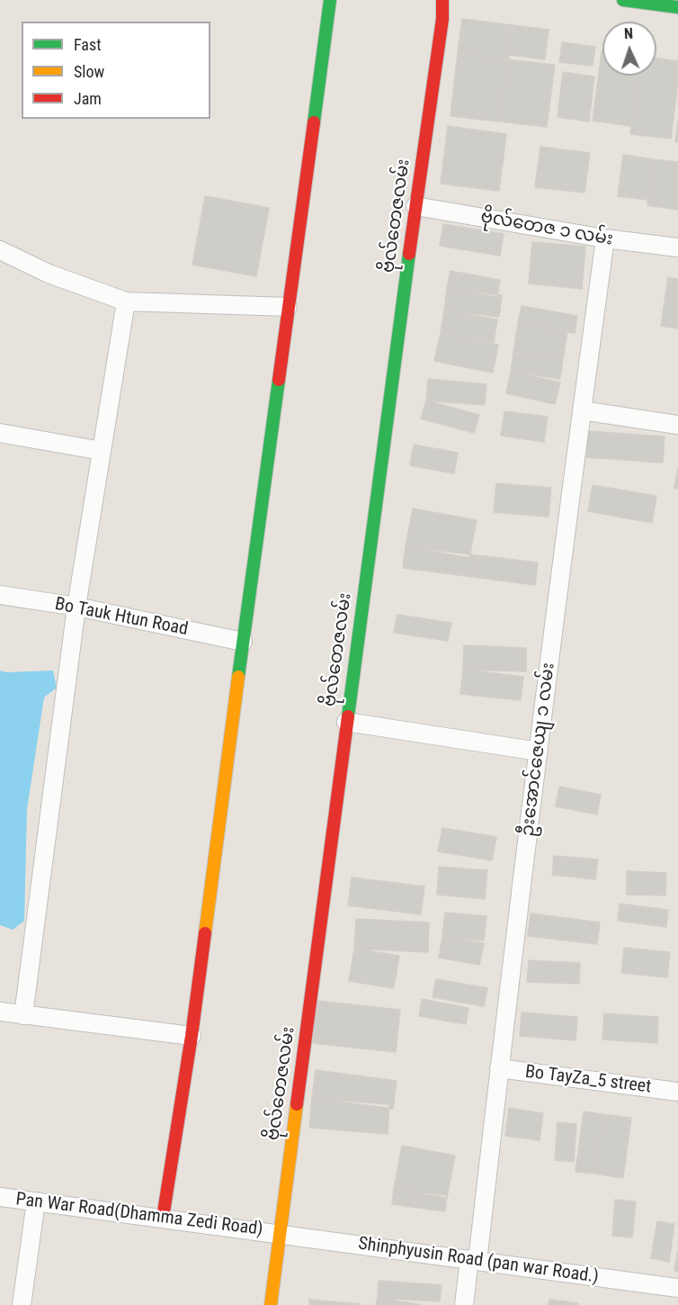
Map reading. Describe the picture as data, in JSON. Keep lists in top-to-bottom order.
{
  "streets": {
    "street": [
      "ဗိုလ်တေဇလမ်း",
      "ဗိုလ်တေဇ ၁ လမ်း",
      "Bo Tauk Htun Road",
      "ဦးအောင်ဇေယျ ၁ လမ်း",
      "Bo TayZa_5 street",
      "Pan War Road(Dhamma Zedi Road)",
      "Shinphyusin Road (pan war Road.)"
    ]
  },
  "crossings": [
    ["ဗိုလ်တေဇလမ်း", "ဗိုလ်တေဇ ၁ လမ်း"],
    ["ဗိုလ်တေဇလမ်း", "Pan War Road(Dhamma Zedi Road)"],
    ["ဗိုလ်တေဇလမ်း", "Shinphyusin Road (pan war Road.)"],
    ["ဗိုလ်တေဇ ၁ လမ်း", "ဦးအောင်ဇေယျ ၁ လမ်း"],
    ["ဦးအောင်ဇေယျ ၁ လမ်း", "Bo TayZa_5 street"],
    ["ဦးအောင်ဇေယျ ၁ လမ်း", "Shinphyusin Road (pan war Road.)"],
    ["Pan War Road(Dhamma Zedi Road)", "Shinphyusin Road (pan war Road.)"]
  ],
  "legend": ["Fast", "Slow", "Jam"],
  "north": "top"
}
